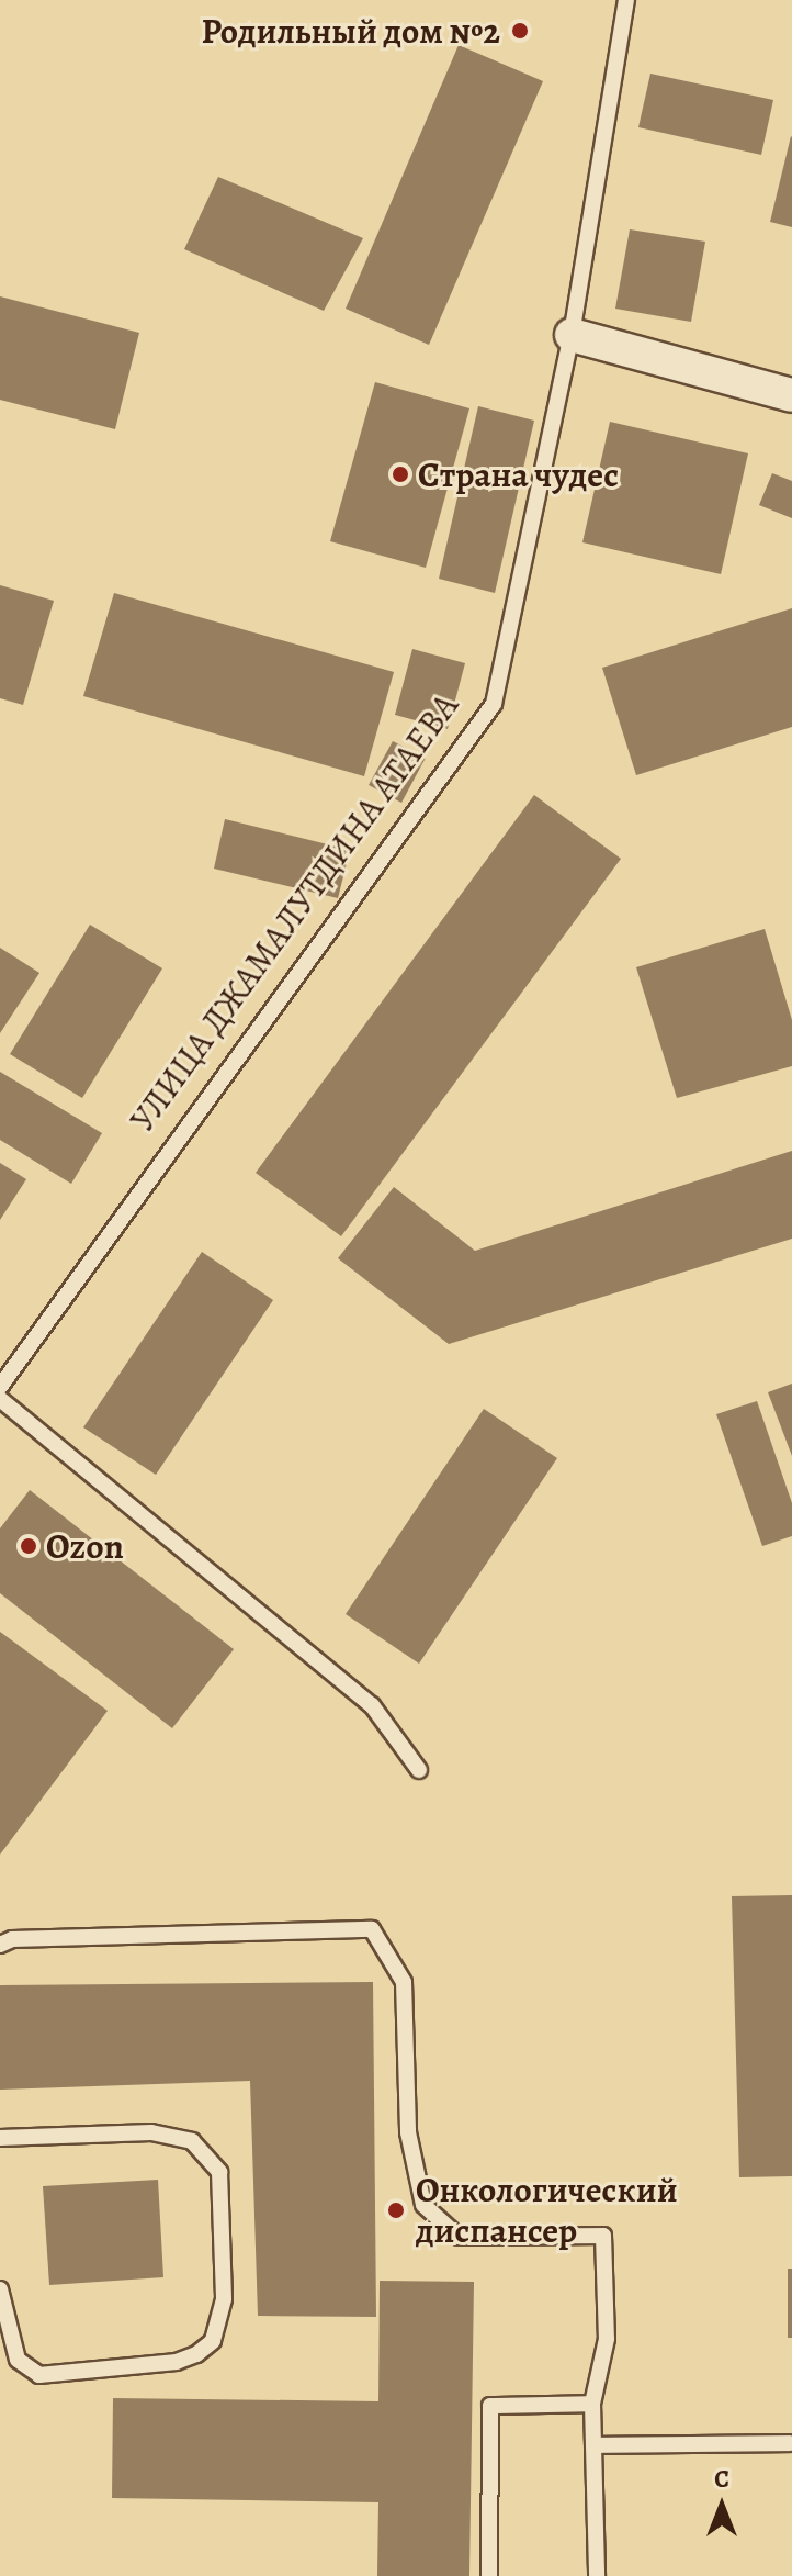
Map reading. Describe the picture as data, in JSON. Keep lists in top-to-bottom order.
{
  "streets": {
    "lane": ["УЛИЦА ДЖАМАЛУТДИНА АТАЕВА"]
  },
  "places": [
    "Родильный дом №2",
    "Страна чудес",
    "Ozon",
    "Онкологический диспансер"
  ],
  "north": "top"
}
